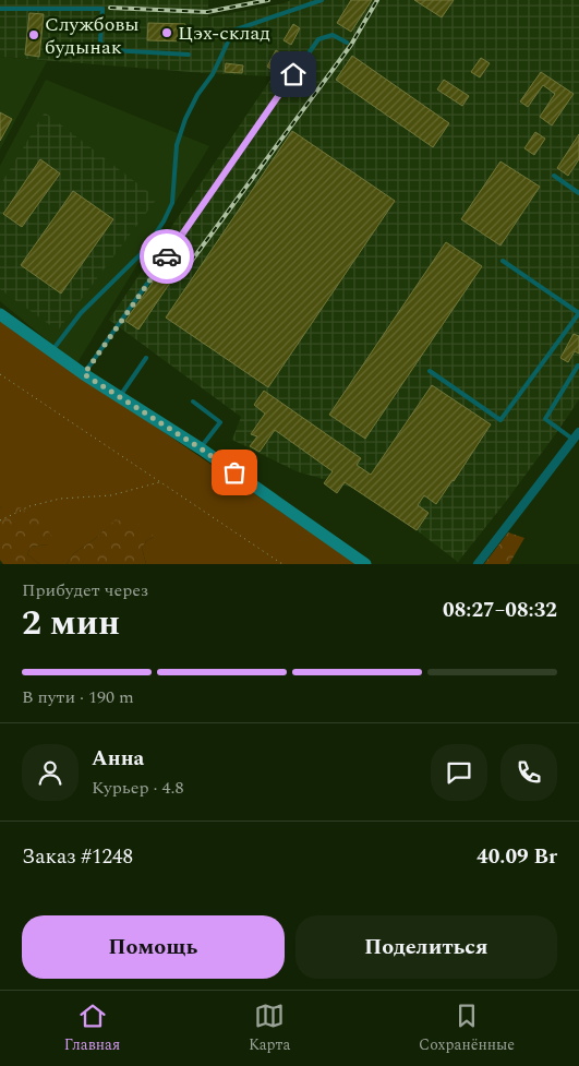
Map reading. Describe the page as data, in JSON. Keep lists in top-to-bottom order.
{
  "places": ["Цэх-склад", "Службовы будынак"],
  "page": {
    "heading": ["2 мин", "Прибудет через", "08:27–08:32"],
    "panel": [
      "Анна",
      "Курьер · 4.8",
      "Заказ #1248",
      "40.09 Br"
    ],
    "bar": "В пути · 190 m",
    "buttons": ["Помощь", "Поделиться"],
    "tabs": ["Главная", "Карта", "Сохранённые"]
  }
}
